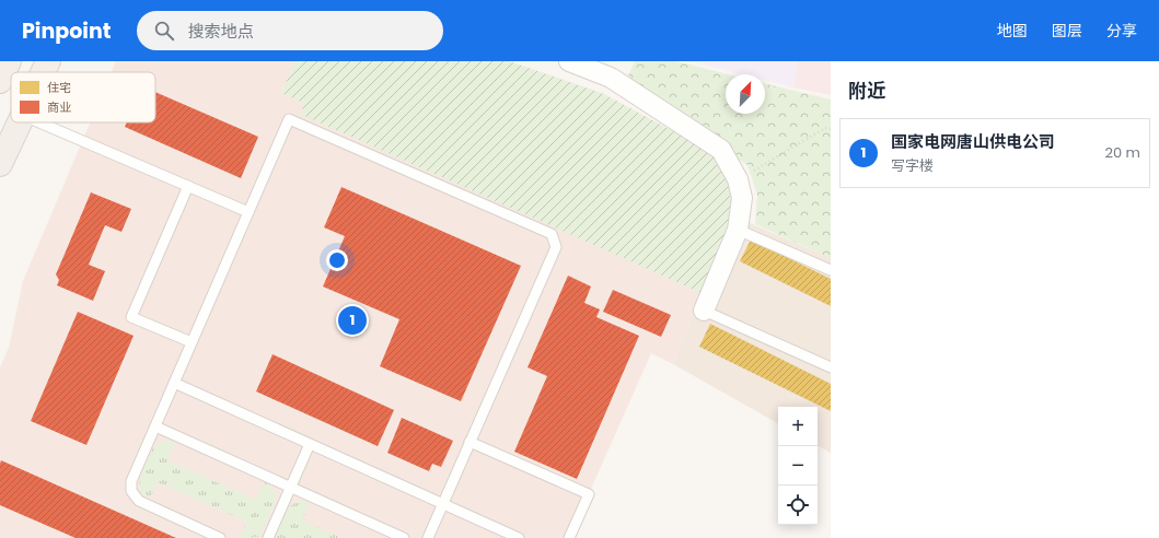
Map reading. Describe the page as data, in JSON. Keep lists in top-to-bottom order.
{
  "legend": ["住宅", "商业"],
  "north": "top right",
  "page": {
    "header": "Pinpoint",
    "search": "搜索地点",
    "nav": ["地图", "图层", "分享"],
    "heading": "附近",
    "list": [
      {
        "mark": "1",
        "name": "国家电网唐山供电公司",
        "note": "写字楼",
        "value": "20 m"
      }
    ],
    "pins": "1",
    "map_buttons": ["+", "−"]
  }
}
